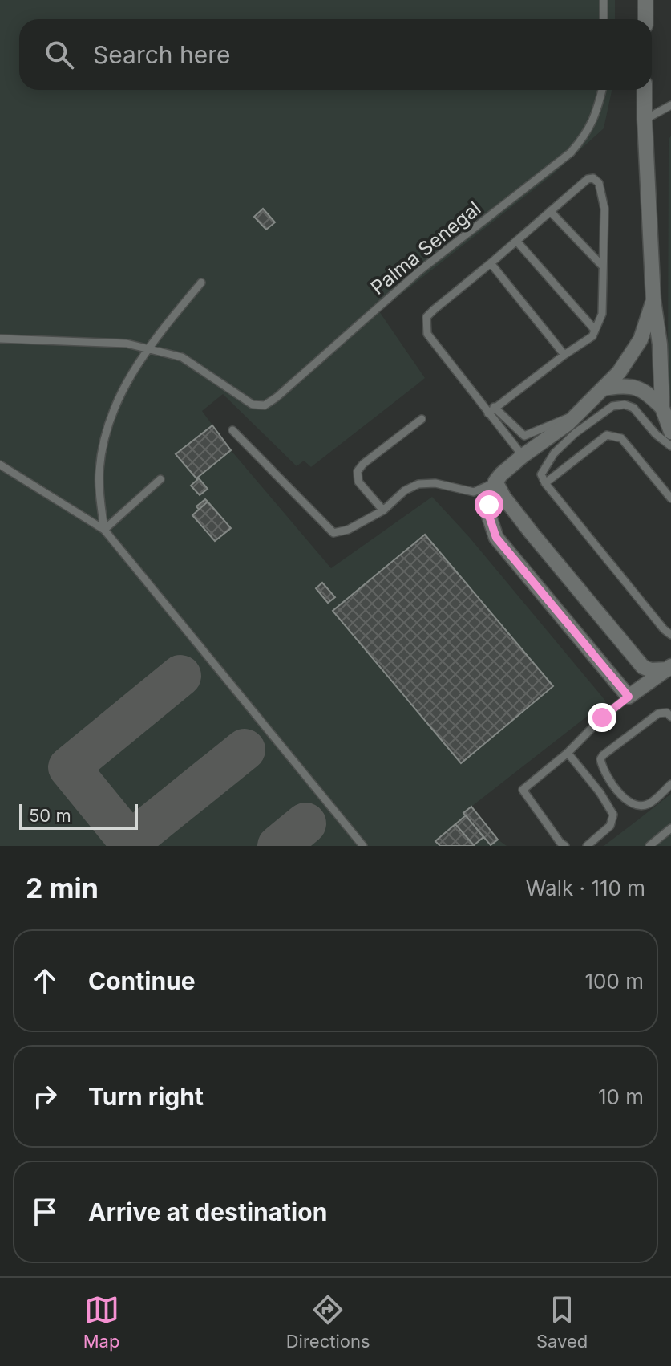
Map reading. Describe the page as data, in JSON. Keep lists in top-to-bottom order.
{
  "streets": {
    "lane": ["Palma Senegal"]
  },
  "scale_bar": "50 m",
  "page": {
    "search": "Search here",
    "scale": "50 m",
    "heading": ["2 min", "Walk · 110 m"],
    "list": [
      ["Continue", "100 m"],
      ["Turn right", "10 m"],
      "Arrive at destination"
    ],
    "nav": ["Map", "Directions", "Saved"]
  }
}
